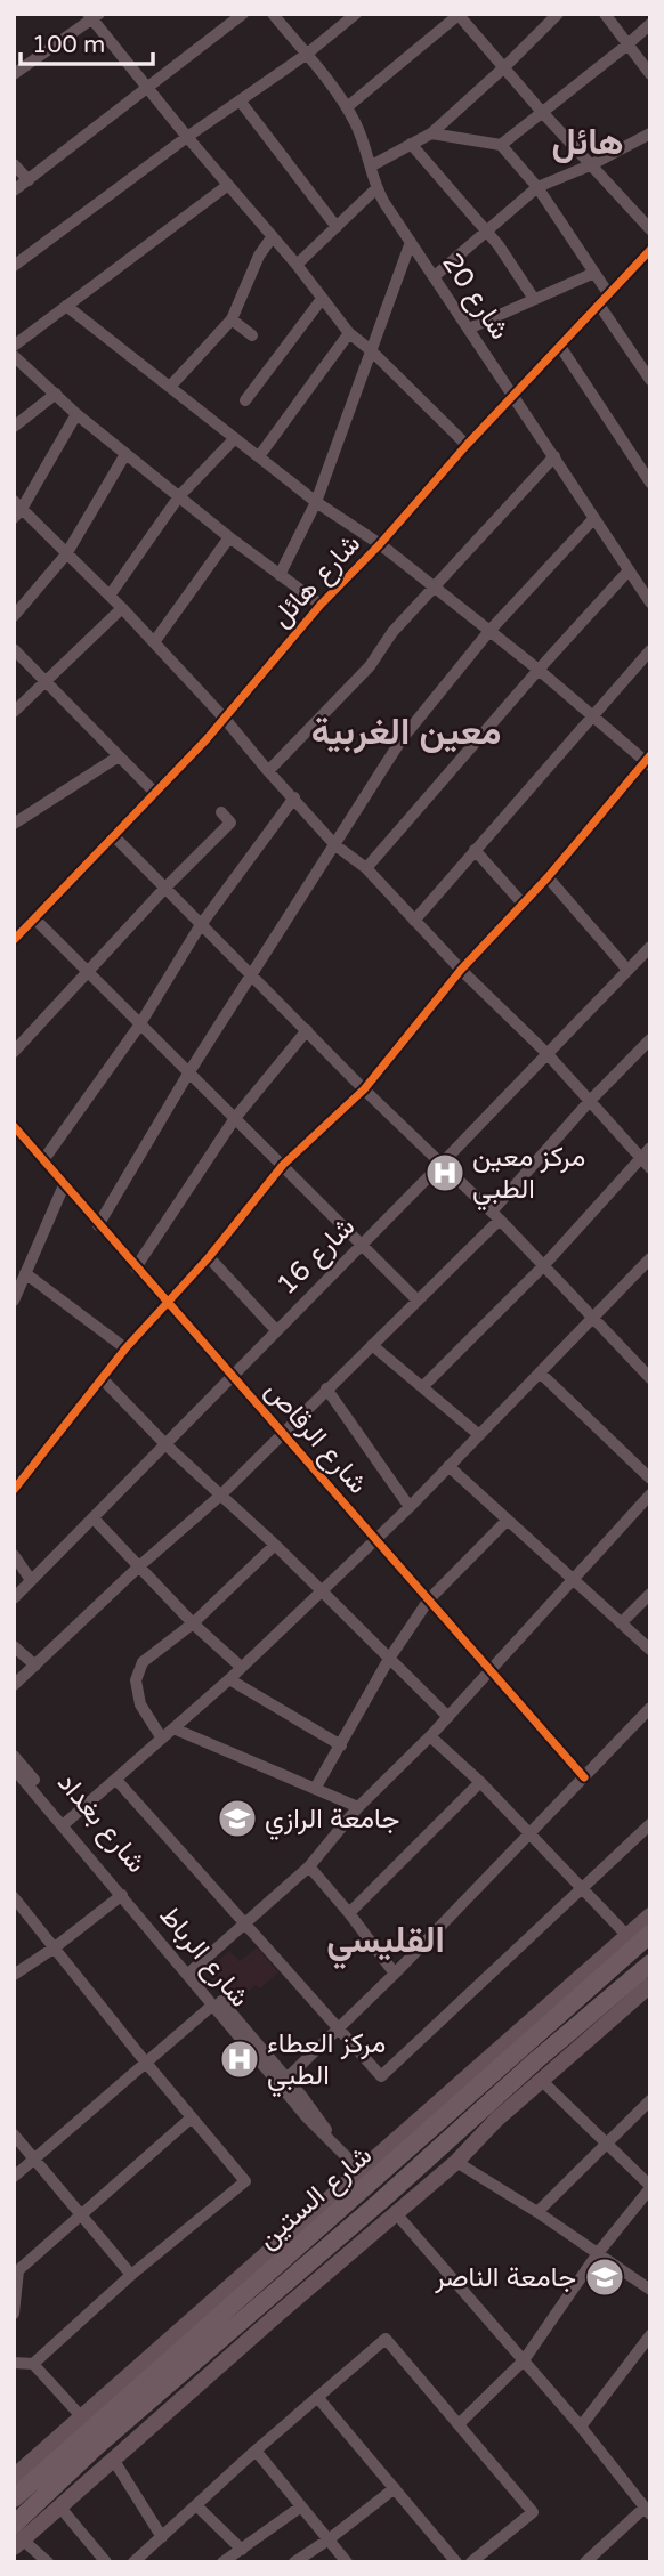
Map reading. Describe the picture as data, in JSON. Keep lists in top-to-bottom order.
{
  "streets": {
    "highway": ["شارع الستين"],
    "street": [
      "شارع 20",
      "شارع هائل",
      "شارع 16",
      "شارع الرقاص",
      "شارع بغداد",
      "شارع الرباط"
    ]
  },
  "crossings": [
    ["شارع 20", "شارع هائل"],
    ["شارع 16", "شارع الرقاص"],
    ["شارع بغداد", "شارع الرباط"],
    ["شارع بغداد", "شارع الستين"]
  ],
  "districts": ["هائل", "معين الغربية", "القليسي"],
  "places": {
    "hospital": ["مركز معين الطبي", "مركز العطاء الطبي"],
    "school or university": ["جامعة الرازي", "جامعة الناصر"]
  },
  "scale_bar": "100 m"
}
